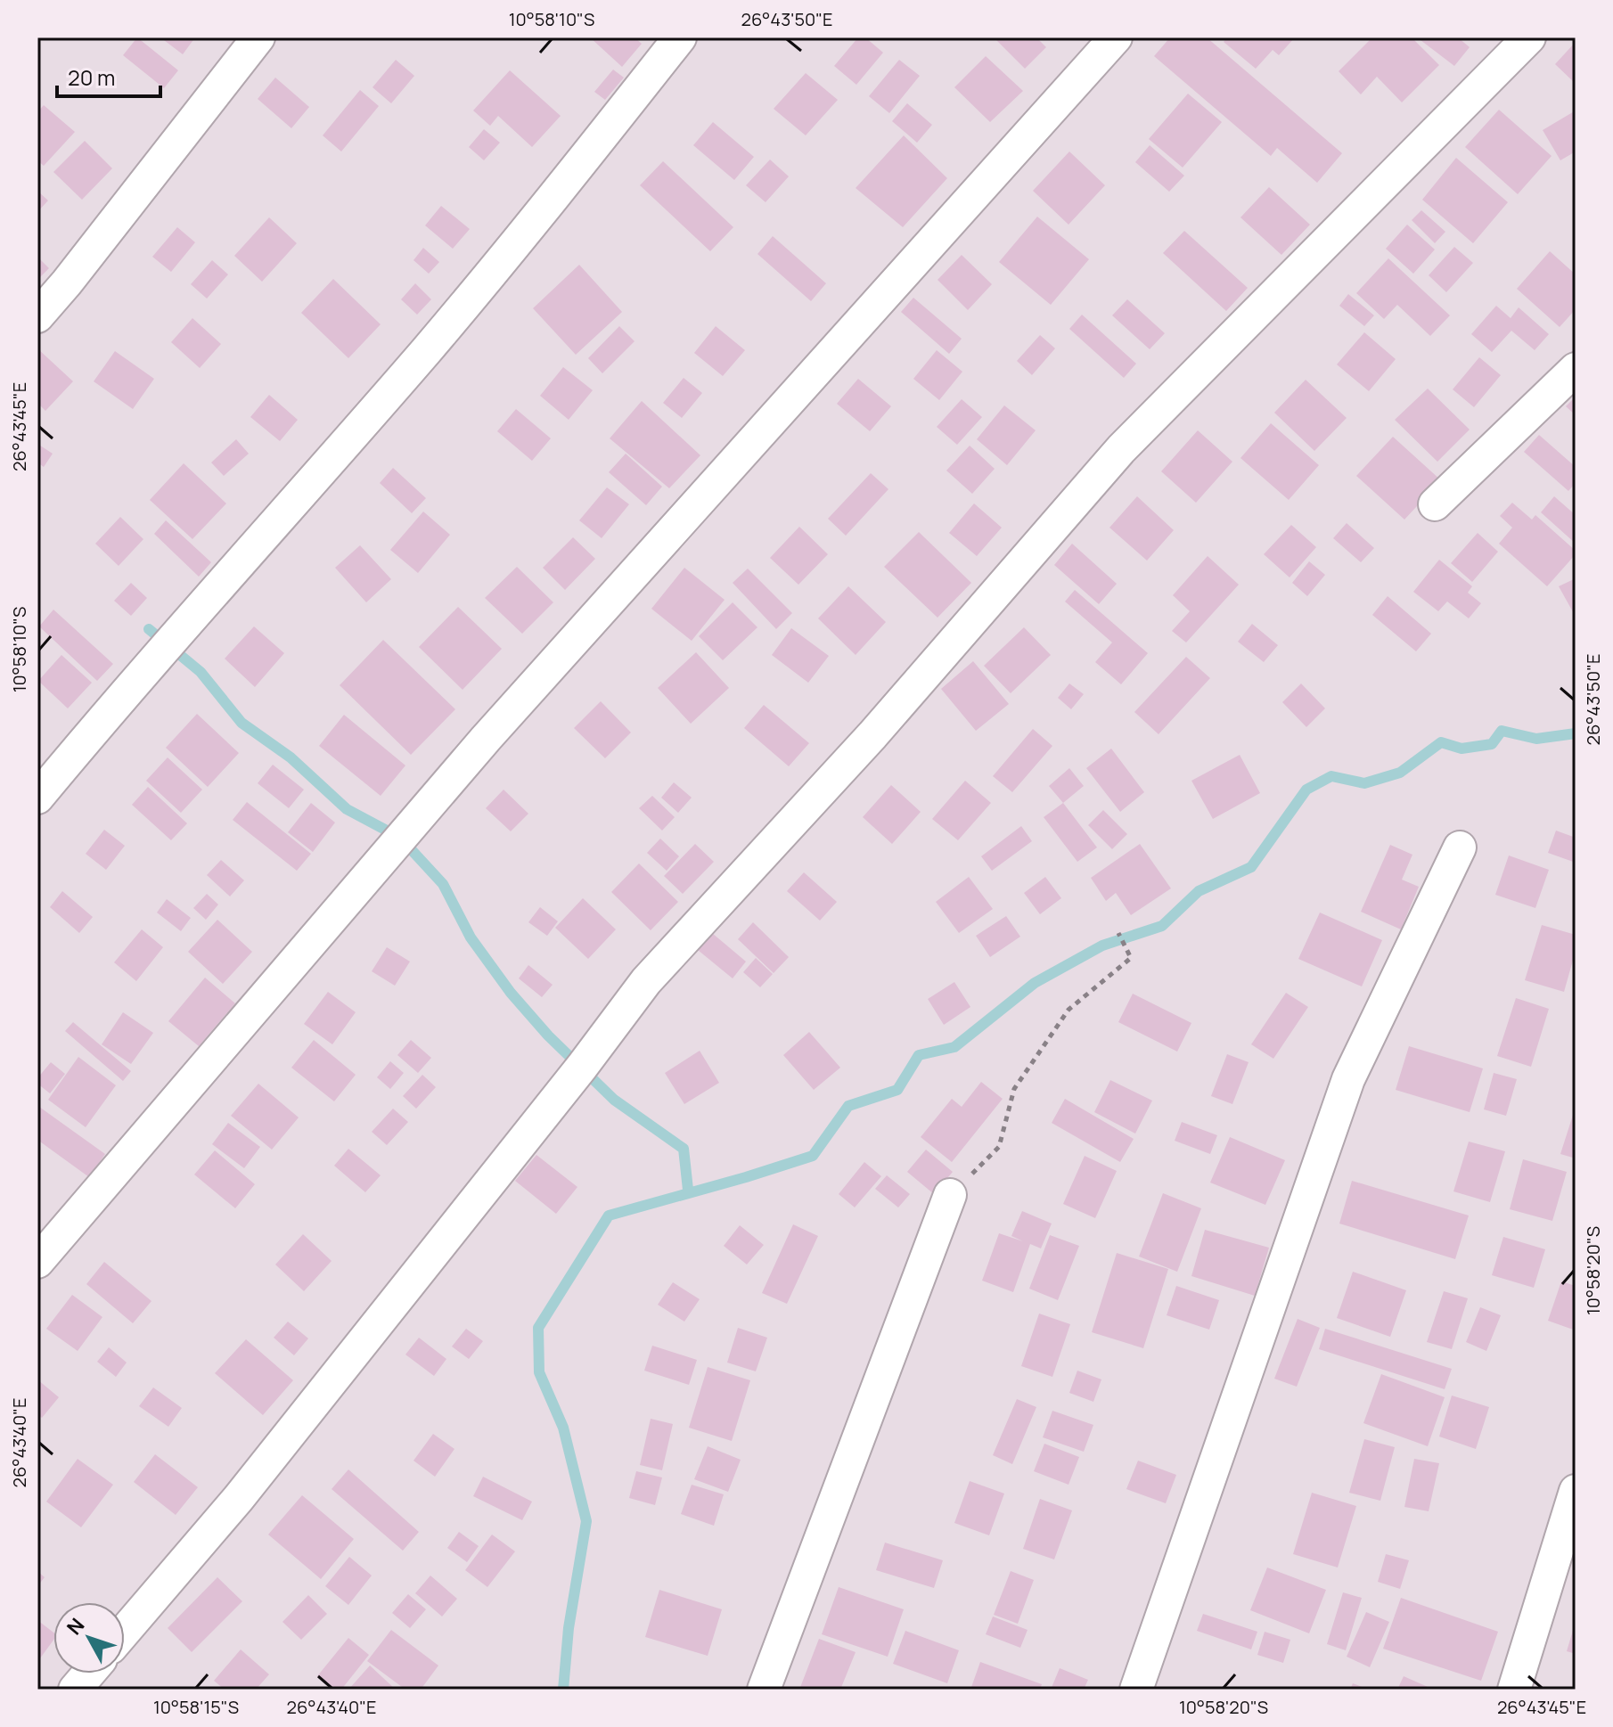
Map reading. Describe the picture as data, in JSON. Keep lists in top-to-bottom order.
{
  "scale_bar": "20 m",
  "north": "top left",
  "coordinates": [
    "10°58'10\"S",
    "26°43'50\"E",
    "26°43'45\"E",
    "10°58'20\"S",
    "26°43'40\"E",
    "10°58'15\"S"
  ]
}
